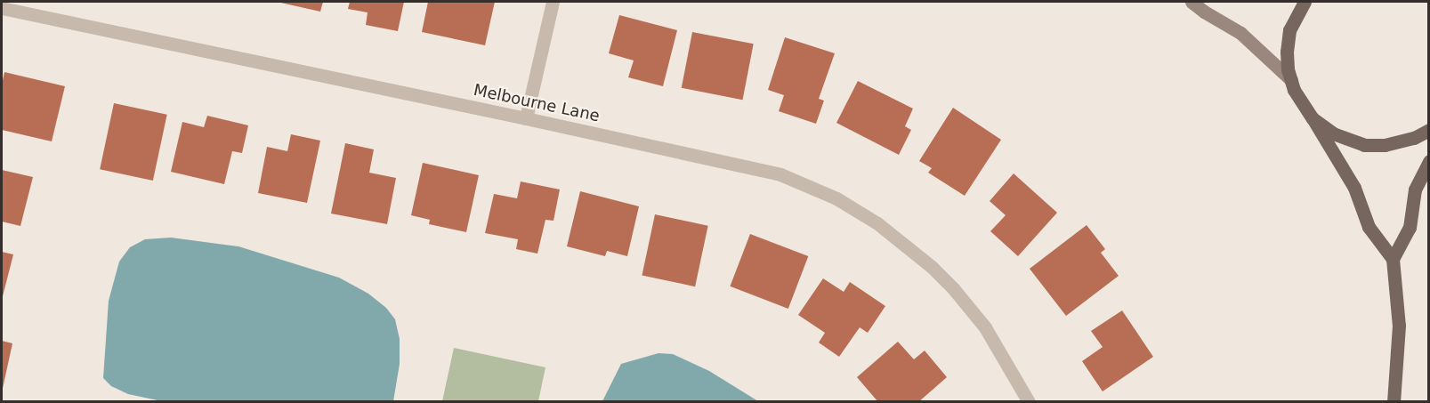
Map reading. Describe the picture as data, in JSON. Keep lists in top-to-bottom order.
{
  "streets": {
    "street": ["Melbourne Lane"]
  }
}
